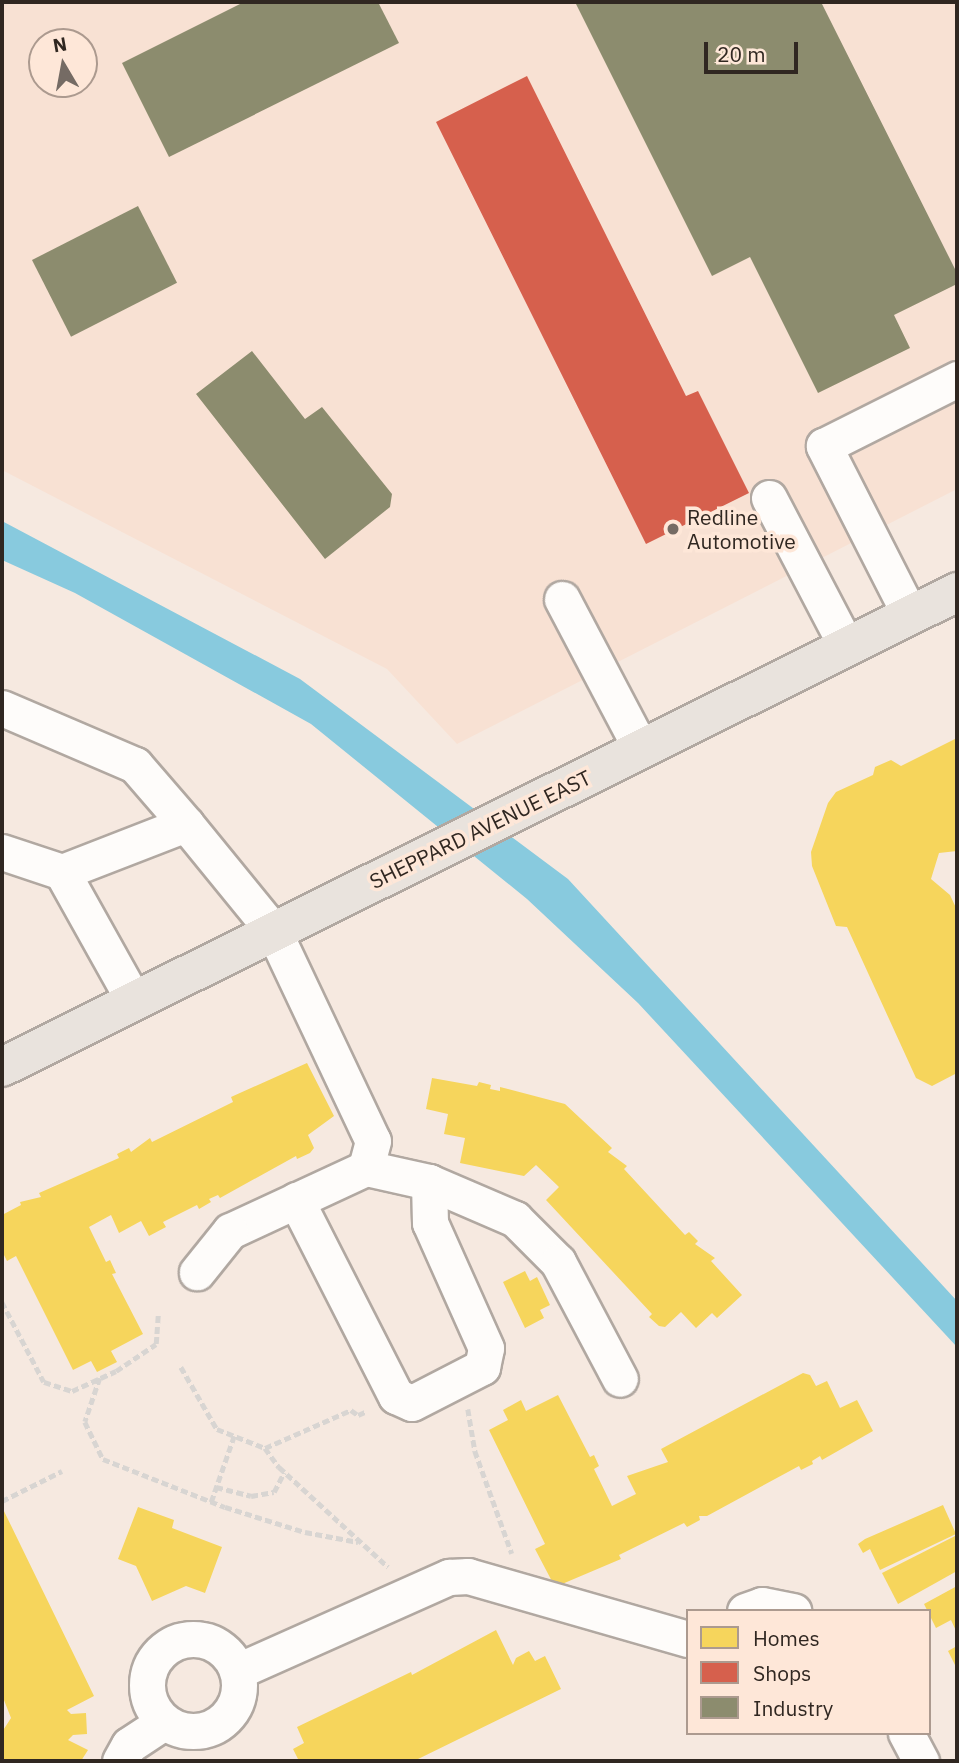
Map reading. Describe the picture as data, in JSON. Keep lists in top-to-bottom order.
{
  "streets": {
    "main road": ["SHEPPARD AVENUE EAST"]
  },
  "places": ["Redline Automotive"],
  "legend": ["Homes", "Shops", "Industry"],
  "scale_bar": "20 m",
  "north": "top"
}
